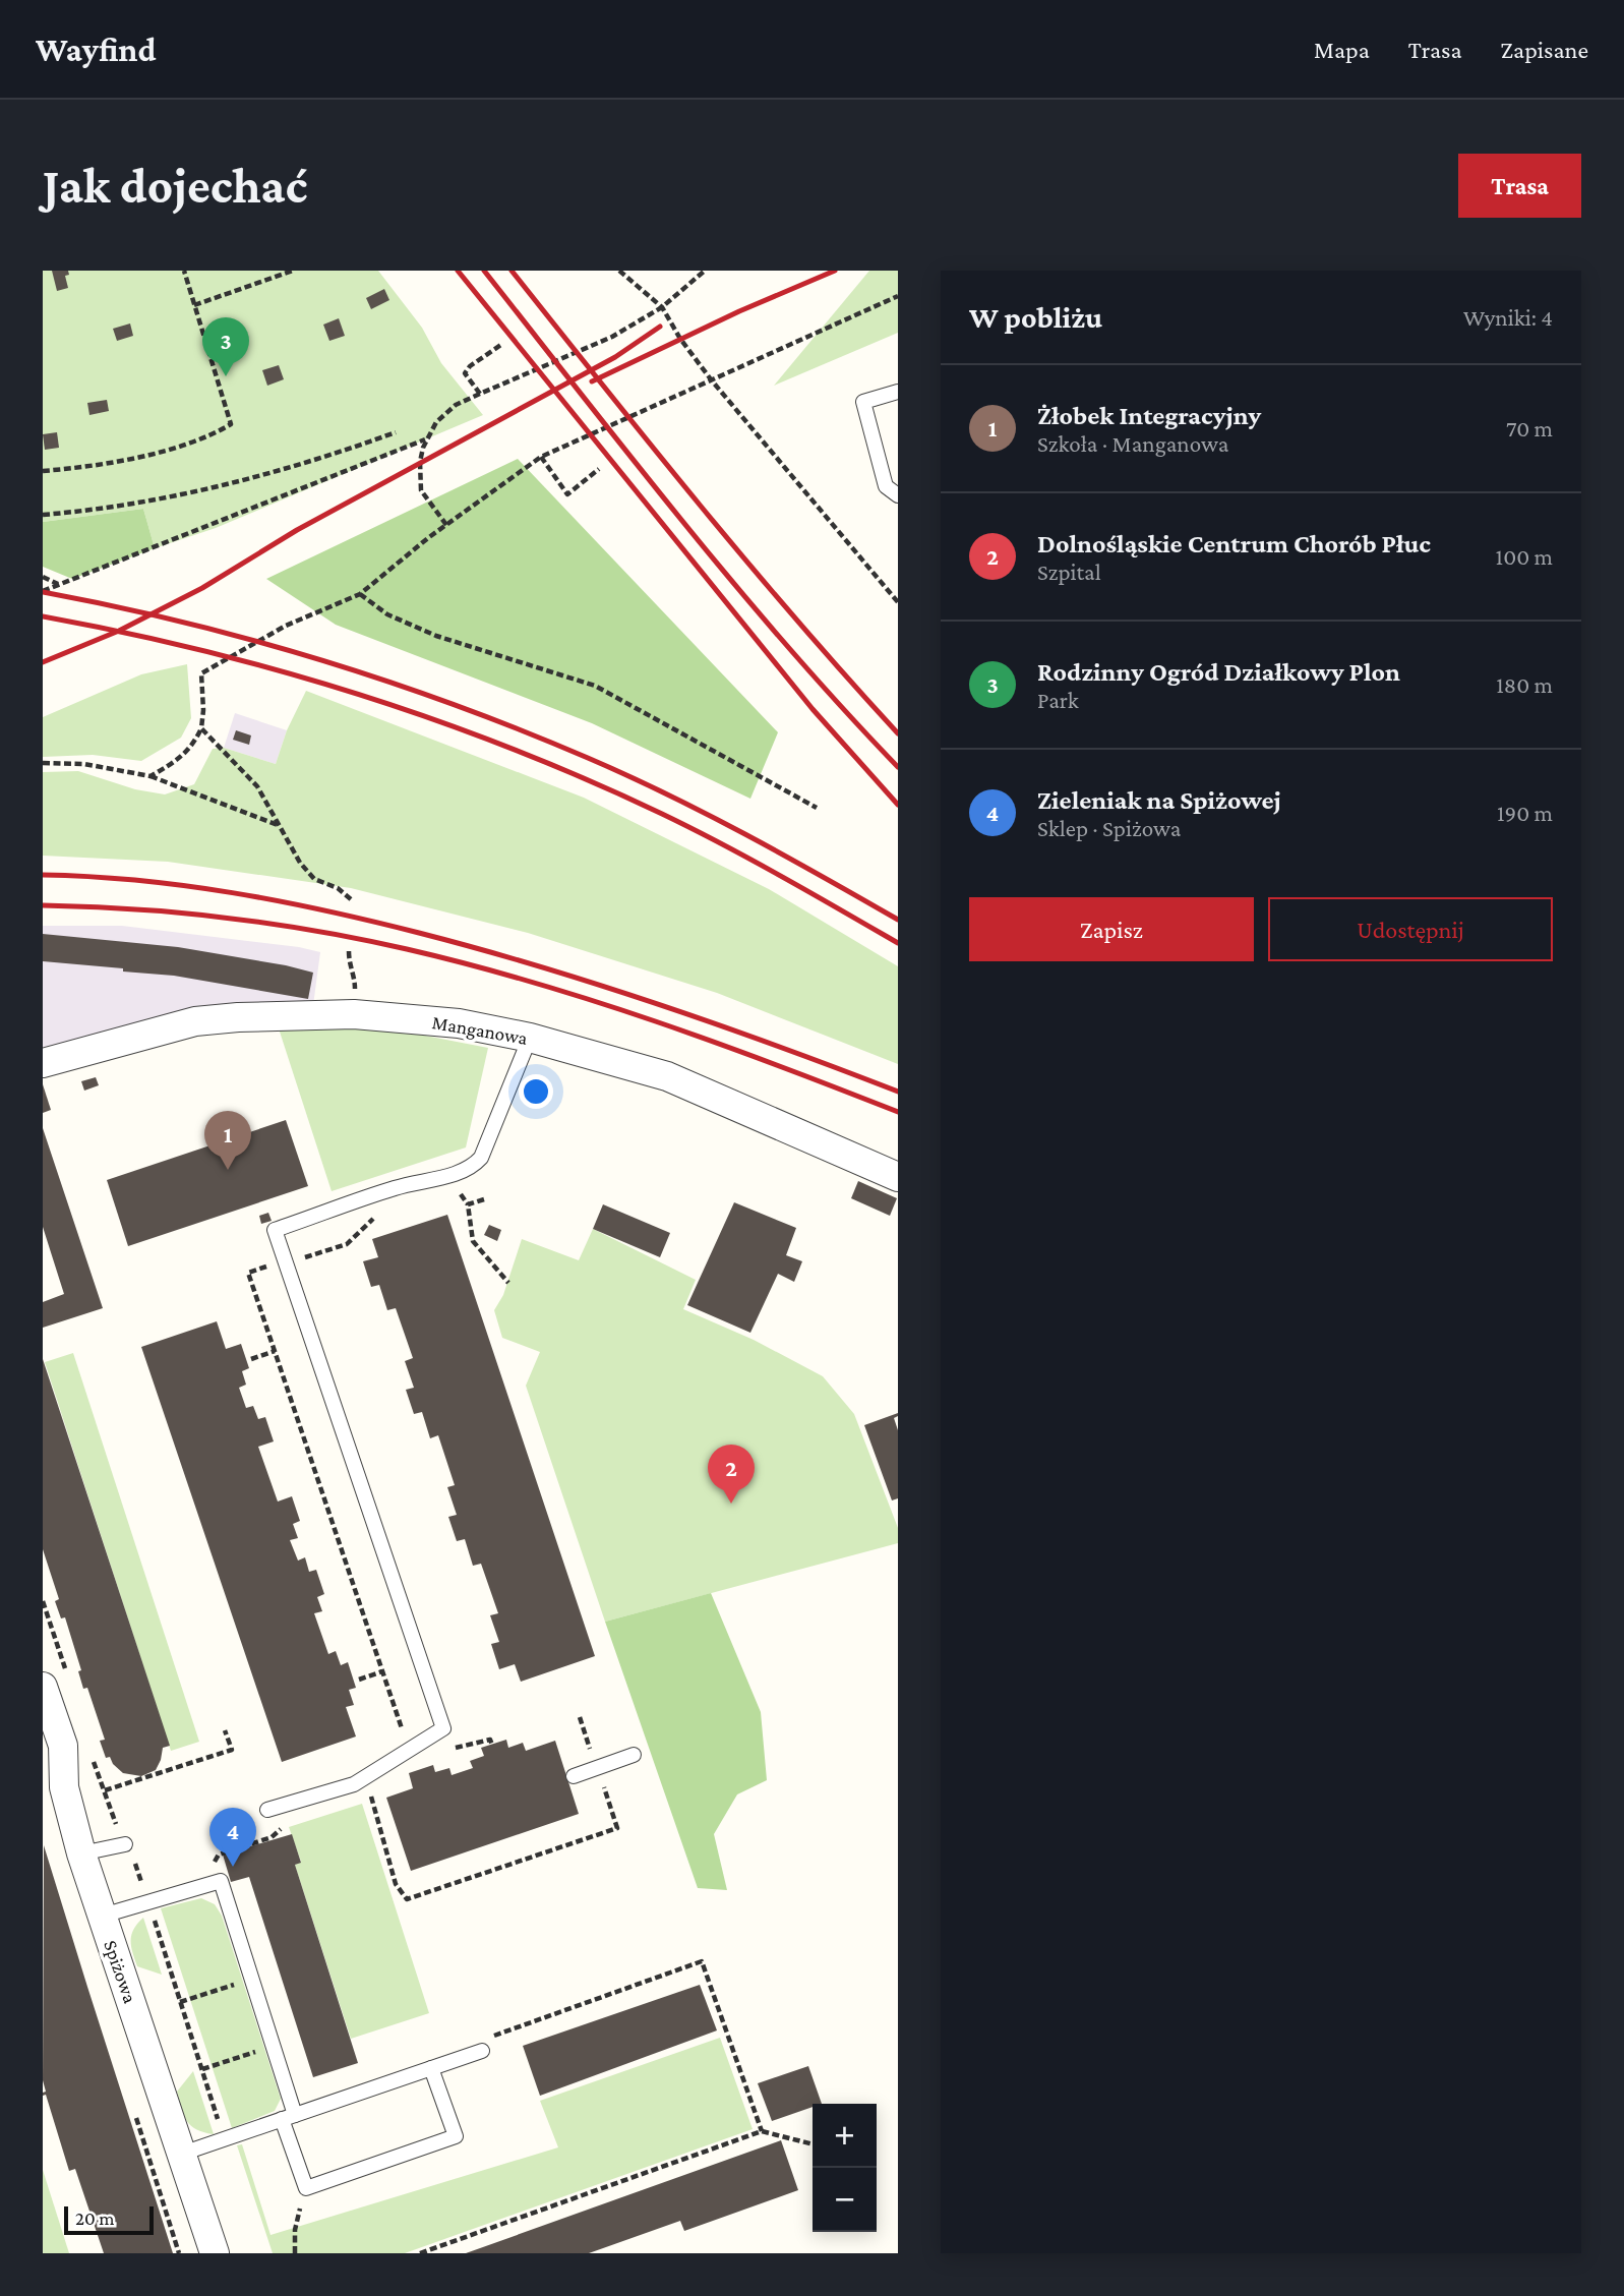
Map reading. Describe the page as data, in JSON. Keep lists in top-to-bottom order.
{
  "streets": {
    "street": ["Manganowa", "Spiżowa"]
  },
  "scale_bar": "20 m",
  "page": {
    "header": "Wayfind",
    "nav": ["Mapa", "Trasa", "Zapisane"],
    "buttons": [
      "Trasa",
      ["Zapisz", "Udostępnij"]
    ],
    "title": "Jak dojechać",
    "heading": ["W pobliżu", "Wyniki: 4"],
    "pins": [
      "3",
      "1",
      "2",
      "4"
    ],
    "list": [
      {
        "mark": "1",
        "name": "Żłobek Integracyjny",
        "note": "Szkoła · Manganowa",
        "value": "70 m"
      },
      {
        "mark": "2",
        "name": "Dolnośląskie Centrum Chorób Płuc",
        "note": "Szpital",
        "value": "100 m"
      },
      {
        "mark": "3",
        "name": "Rodzinny Ogród Działkowy Plon",
        "note": "Park",
        "value": "180 m"
      },
      {
        "mark": "4",
        "name": "Zieleniak na Spiżowej",
        "note": "Sklep · Spiżowa",
        "value": "190 m"
      }
    ],
    "map_buttons": ["+", "−"],
    "scale": "20 m"
  }
}
